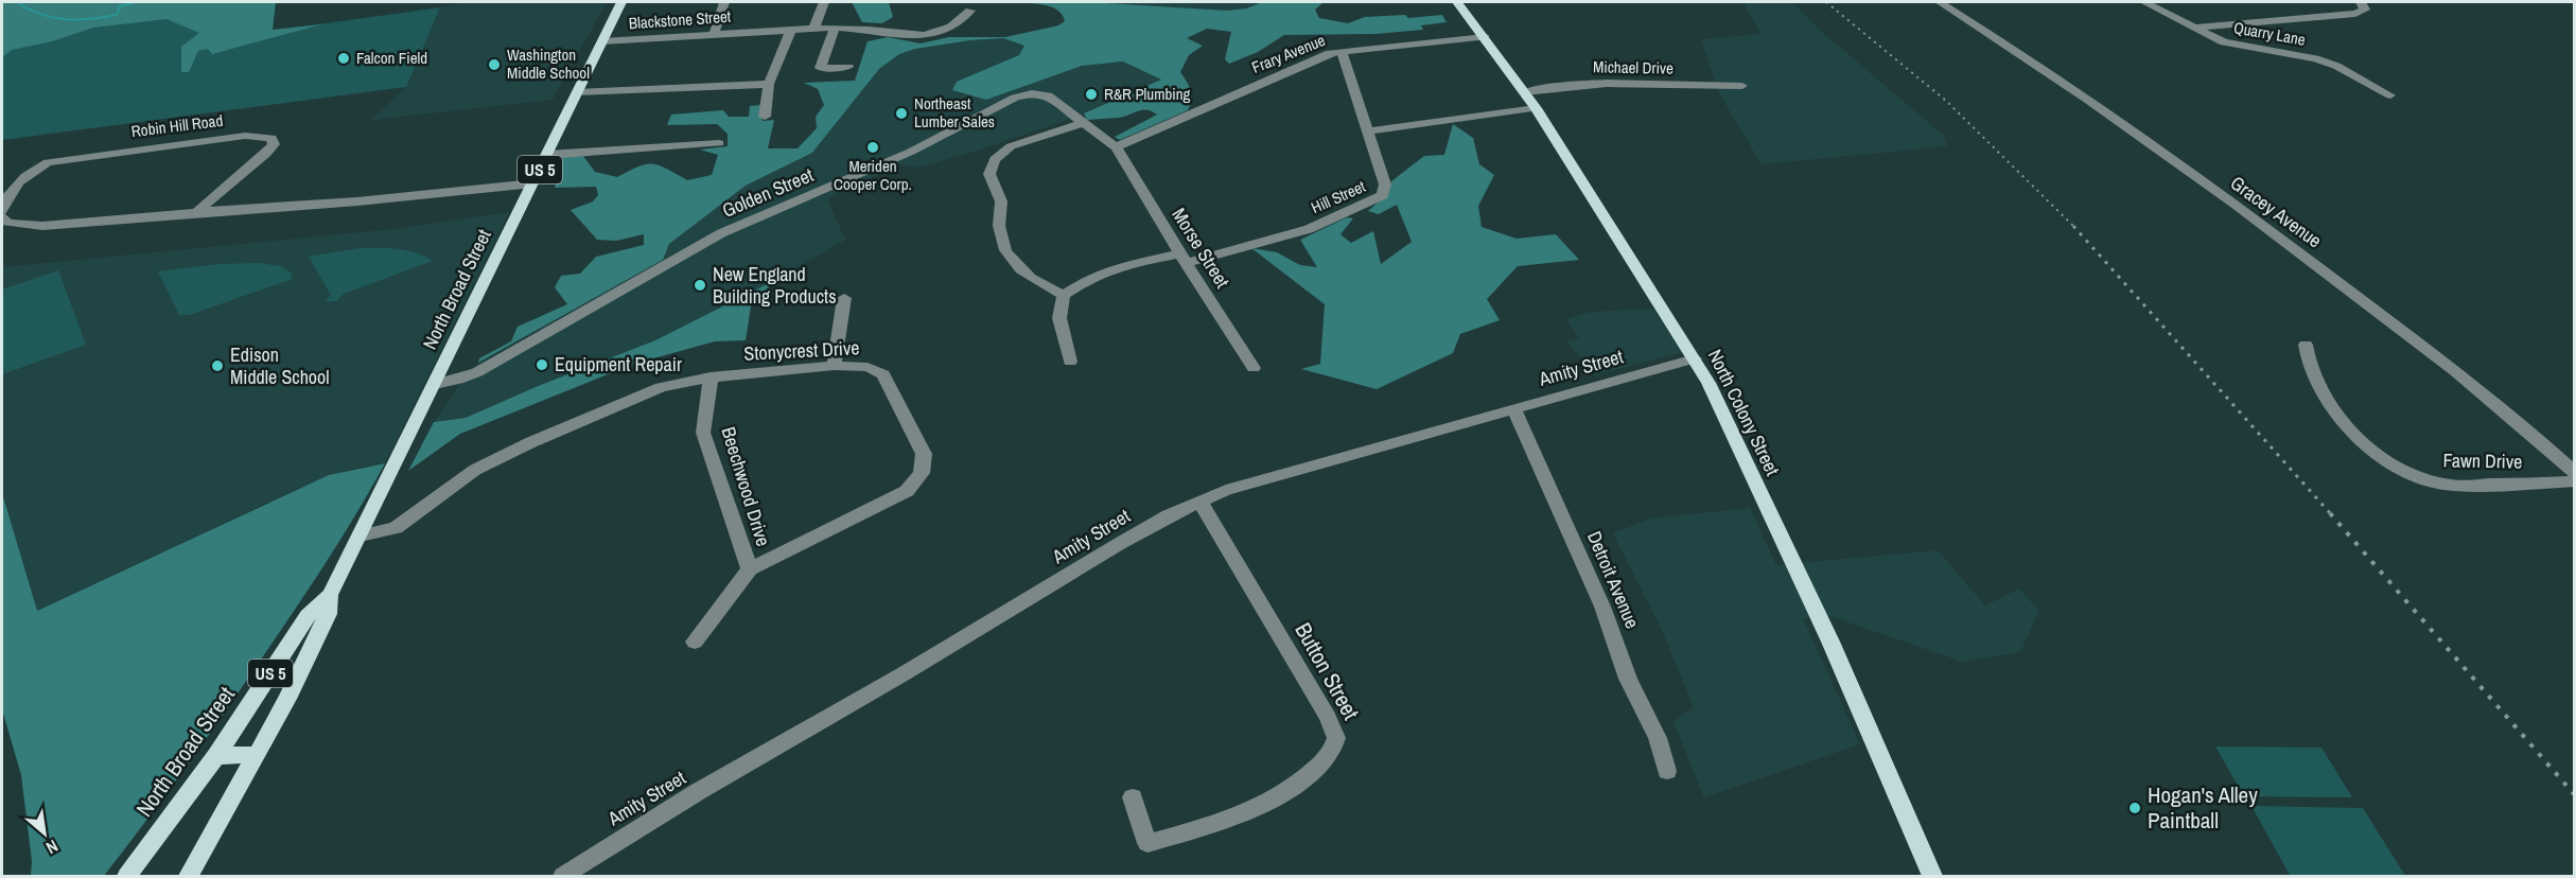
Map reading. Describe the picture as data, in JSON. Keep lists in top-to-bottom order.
{
  "streets": {
    "main road": ["US 5", "North Broad Street", "North Colony Street"],
    "street": [
      "Blackstone Street",
      "Quarry Lane",
      "Frary Avenue",
      "Michael Drive",
      "Robin Hill Road",
      "Golden Street",
      "Hill Street",
      "Gracey Avenue",
      "Morse Street",
      "Stonycrest Drive",
      "Amity Street",
      "Fawn Drive",
      "Beechwood Drive",
      "Detroit Avenue",
      "Button Street"
    ]
  },
  "crossings": [
    ["Blackstone Street", "North Broad Street"],
    ["Frary Avenue", "Golden Street"],
    ["Frary Avenue", "Hill Street"],
    ["Frary Avenue", "Morse Street"],
    ["Frary Avenue", "North Colony Street"],
    ["Michael Drive", "North Colony Street"],
    ["Golden Street", "Morse Street"],
    ["Golden Street", "North Broad Street"],
    ["Hill Street", "Morse Street"],
    ["North Broad Street", "Stonycrest Drive"],
    ["Stonycrest Drive", "Beechwood Drive"],
    ["Amity Street", "North Colony Street"],
    ["Amity Street", "Detroit Avenue"],
    ["Amity Street", "Button Street"]
  ],
  "places": [
    "Falcon Field",
    "Washington Middle School",
    "R&R Plumbing",
    "Northeast Lumber Sales",
    "Meriden Cooper Corp.",
    "New England Building Products",
    "Equipment Repair",
    "Edison Middle School",
    "Hogan's Alley Paintball"
  ],
  "north": "bottom right"
}
